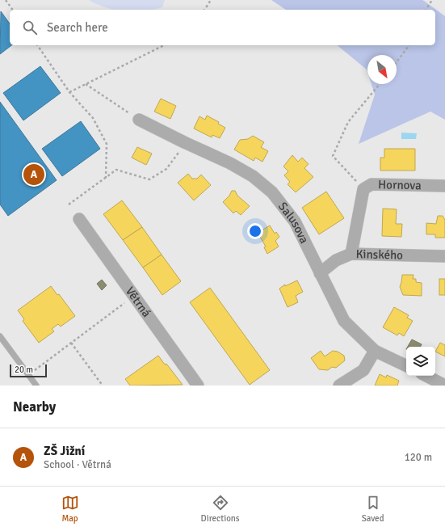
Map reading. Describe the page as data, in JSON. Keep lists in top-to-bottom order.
{
  "streets": {
    "street": [
      "Hornova",
      "Salusova",
      "Kinského",
      "Větrná"
    ]
  },
  "crossings": [
    ["Hornova", "Kinského"],
    ["Salusova", "Kinského"]
  ],
  "scale_bar": "20 m",
  "north": "bottom right",
  "page": {
    "search": "Search here",
    "pins": "A",
    "scale": "20 m",
    "heading": "Nearby",
    "list": [
      {
        "mark": "A",
        "name": "ZŠ Jižní",
        "note": "School · Větrná",
        "value": "120 m"
      }
    ],
    "nav": ["Map", "Directions", "Saved"]
  }
}
